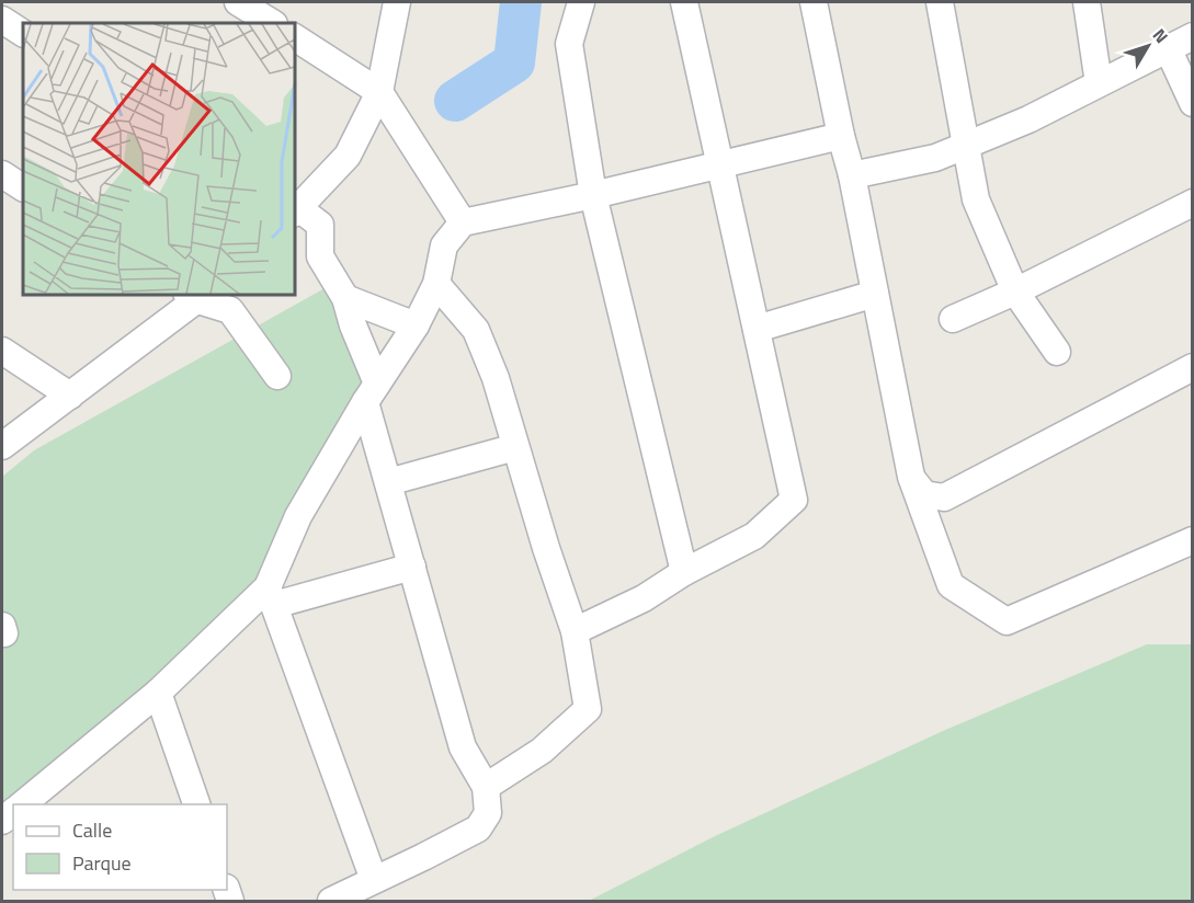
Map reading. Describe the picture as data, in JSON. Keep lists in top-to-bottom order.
{
  "legend": ["Calle", "Parque"],
  "north": "top right"
}
